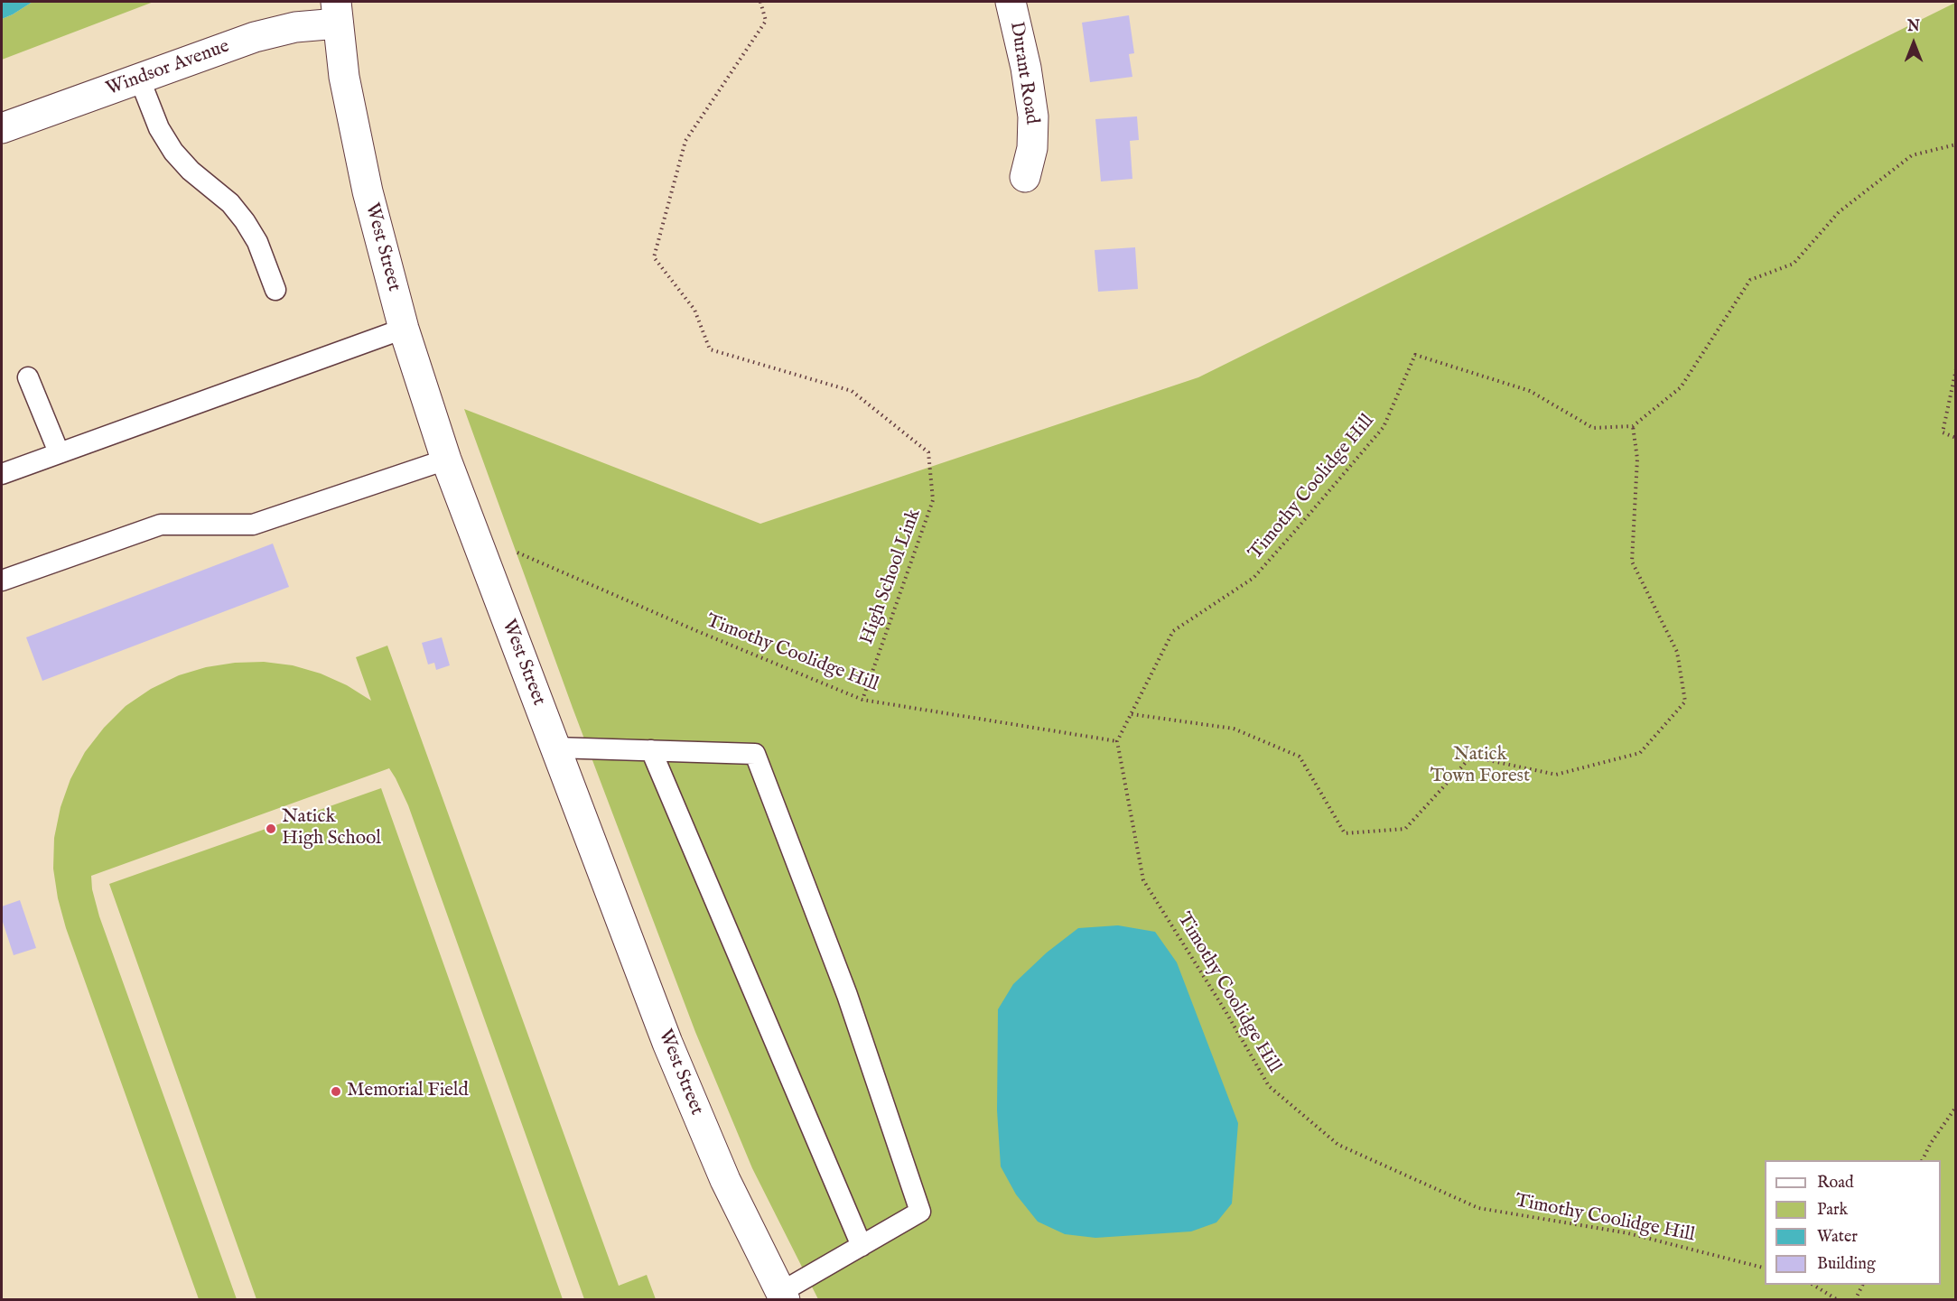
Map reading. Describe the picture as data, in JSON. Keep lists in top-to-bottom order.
{
  "streets": {
    "street": ["Windsor Avenue", "Durant Road", "West Street"],
    "path": ["Timothy Coolidge Hill", "High School Link"]
  },
  "crossings": [
    ["Windsor Avenue", "West Street"],
    ["West Street", "Timothy Coolidge Hill"],
    ["Timothy Coolidge Hill", "High School Link"]
  ],
  "parks": ["Natick Town Forest"],
  "places": ["Natick High School", "Memorial Field"],
  "legend": [
    "Road",
    "Park",
    "Water",
    "Building"
  ],
  "north": "top"
}
